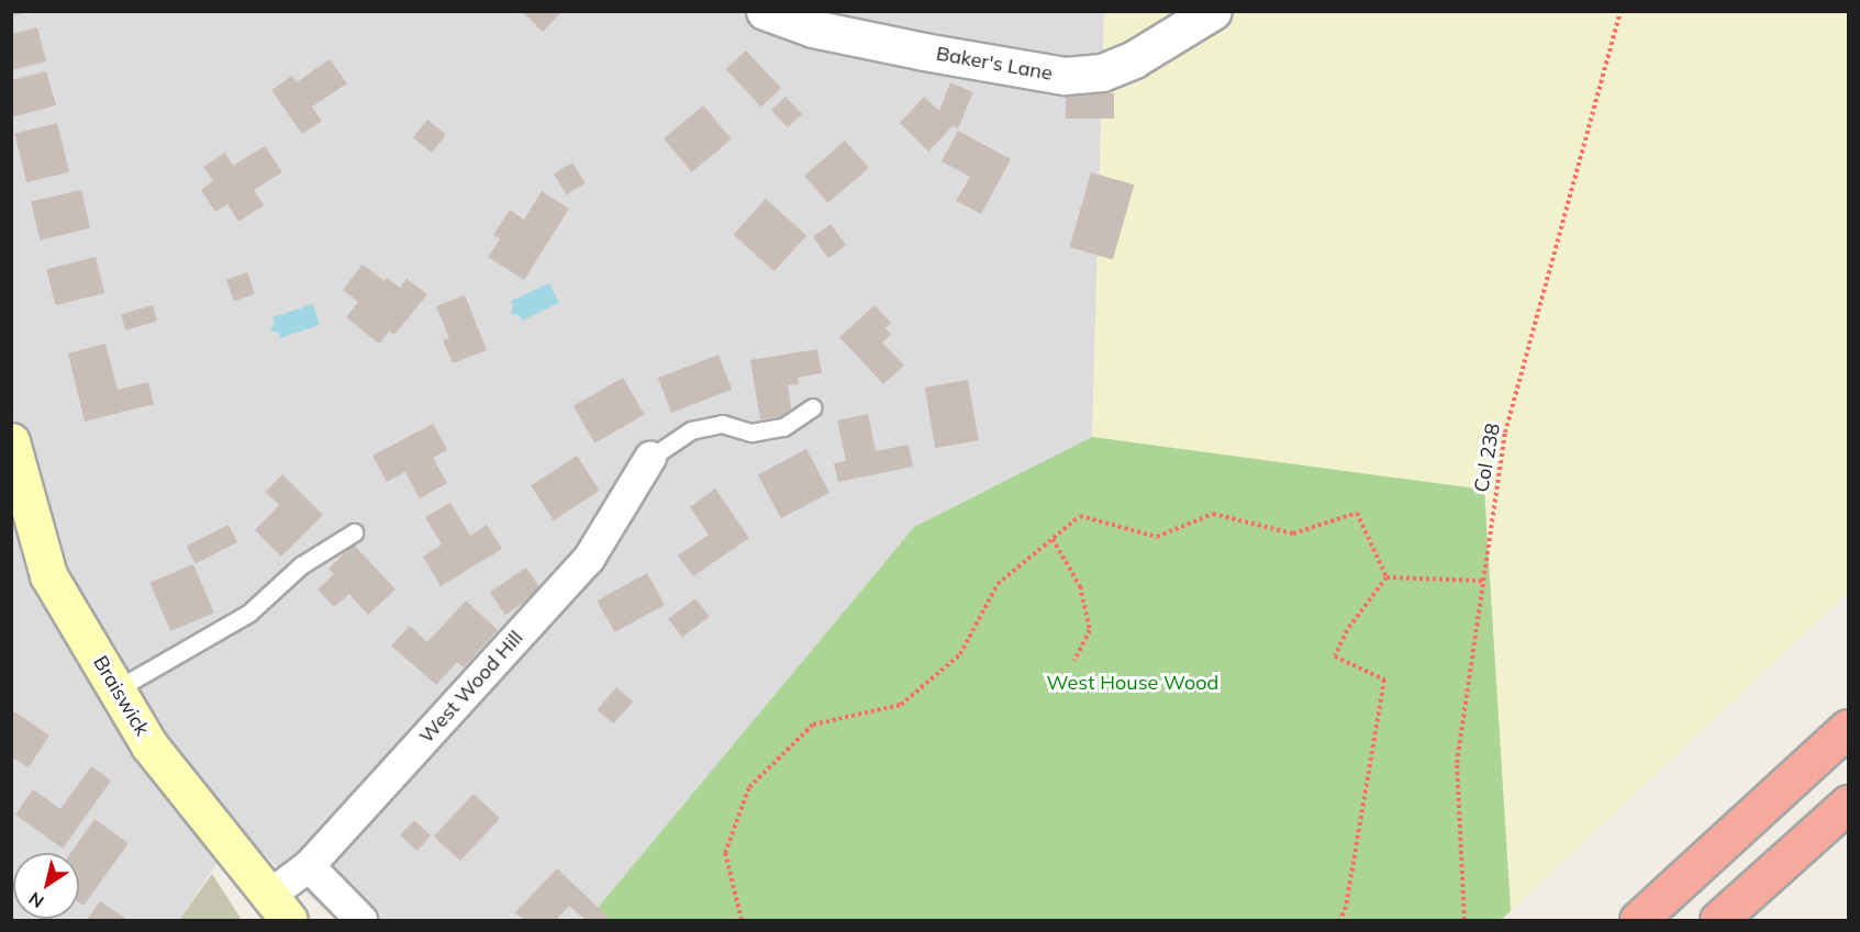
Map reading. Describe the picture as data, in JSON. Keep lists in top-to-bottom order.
{
  "streets": {
    "main road": ["Braiswick"],
    "street": ["Baker's Lane", "West Wood Hill"],
    "path": ["Col 238"]
  },
  "crossings": [
    ["West Wood Hill", "Braiswick"]
  ],
  "parks": ["West House Wood"],
  "north": "bottom left"
}
